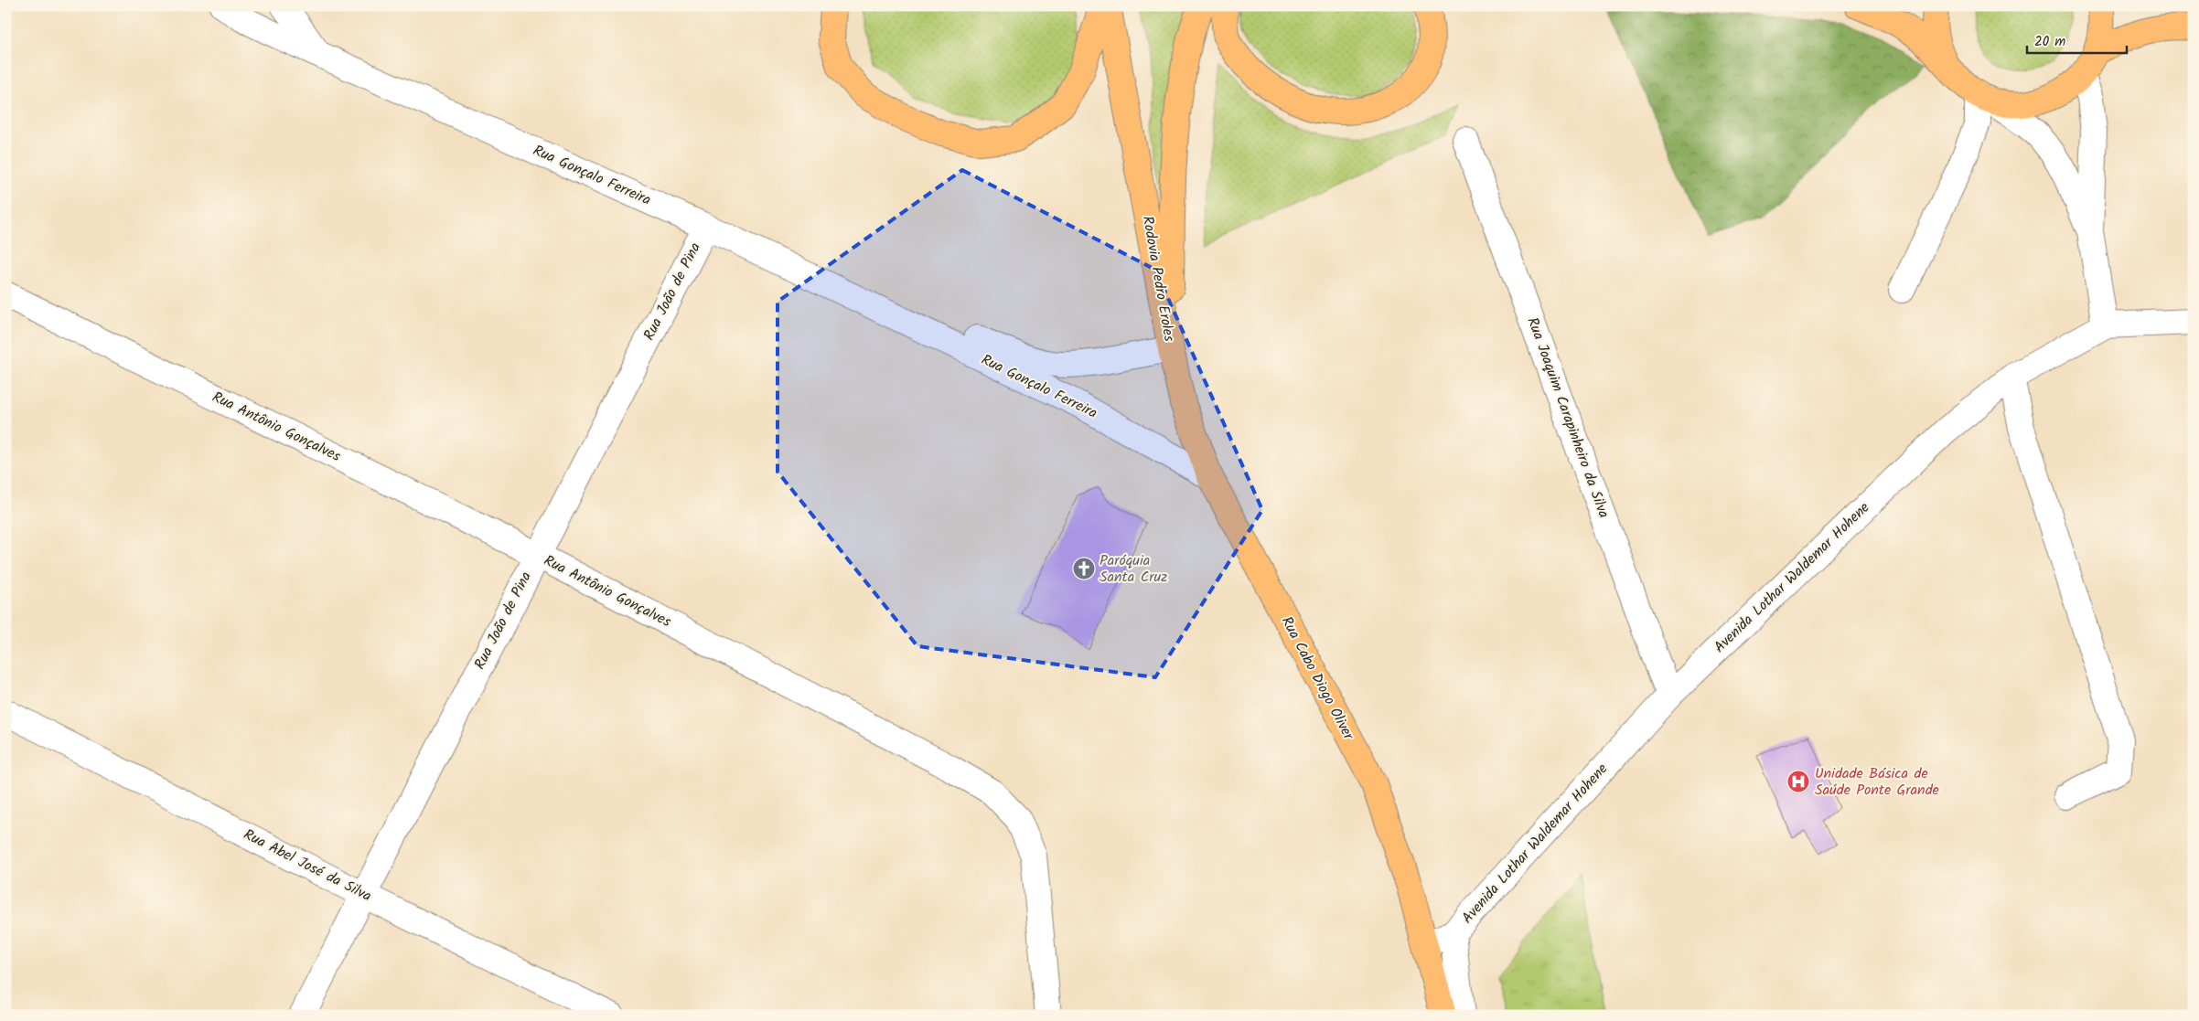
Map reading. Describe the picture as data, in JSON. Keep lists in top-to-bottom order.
{
  "streets": {
    "main road": ["Rodovia Pedro Eroles", "Rua Cabo Diogo Oliver"],
    "street": [
      "Rua Gonçalo Ferreira",
      "Rua João de Pina",
      "Rua Joaquim Carapinheiro da Silva",
      "Rua Antônio Gonçalves",
      "Avenida Lothar Waldemar Hohene",
      "Rua Abel José da Silva"
    ]
  },
  "crossings": [
    ["Rua Gonçalo Ferreira", "Rodovia Pedro Eroles"],
    ["Rua Gonçalo Ferreira", "Rua João de Pina"],
    ["Rua Gonçalo Ferreira", "Rua Cabo Diogo Oliver"],
    ["Rodovia Pedro Eroles", "Rua Cabo Diogo Oliver"],
    ["Rua João de Pina", "Rua Antônio Gonçalves"],
    ["Rua João de Pina", "Rua Abel José da Silva"],
    ["Rua Joaquim Carapinheiro da Silva", "Avenida Lothar Waldemar Hohene"],
    ["Avenida Lothar Waldemar Hohene", "Rua Cabo Diogo Oliver"]
  ],
  "places": {
    "church": ["Paróquia Santa Cruz"],
    "hospital": ["Unidade Básica de Saúde Ponte Grande"]
  },
  "scale_bar": "20 m"
}
